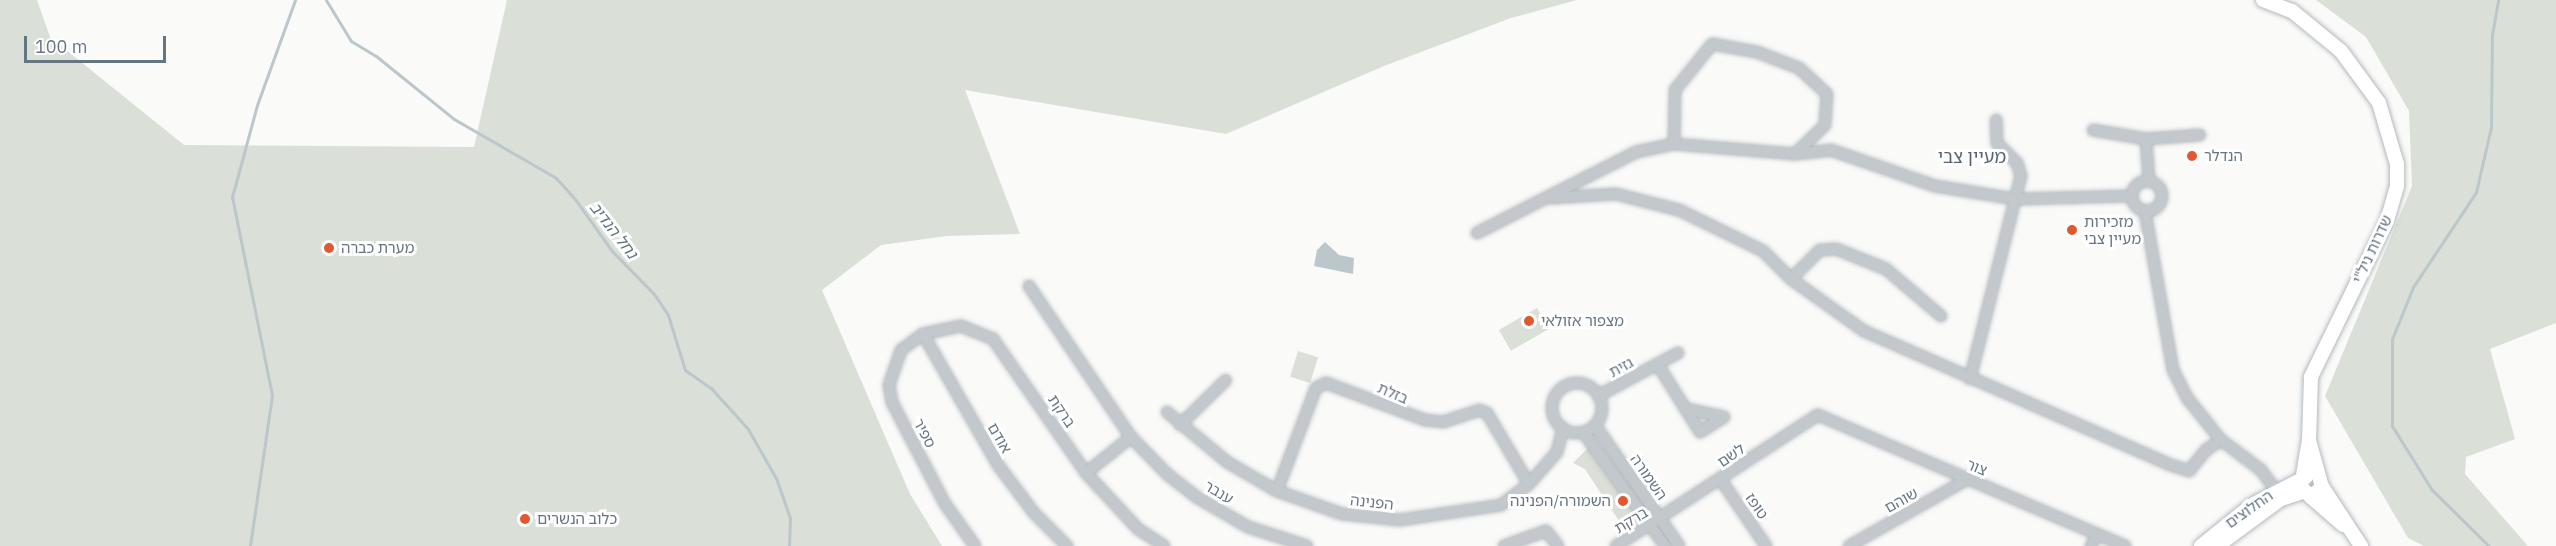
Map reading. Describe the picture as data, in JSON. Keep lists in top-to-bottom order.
{
  "streets": {
    "street": [
      "שדרות ניל\"י",
      "גזית",
      "בזלת",
      "ברקת",
      "ספיר",
      "אודם",
      "לשם",
      "צור",
      "השמורה",
      "ענבר",
      "שוהם",
      "הפנינה",
      "טופז",
      "החלוצים"
    ]
  },
  "crossings": [
    ["שדרות ניל\"י", "החלוצים"],
    ["גזית", "השמורה"],
    ["גזית", "הפנינה"],
    ["בזלת", "הפנינה"],
    ["ברקת", "ספיר"],
    ["ברקת", "אודם"],
    ["ברקת", "לשם"],
    ["ברקת", "השמורה"],
    ["ספיר", "אודם"],
    ["לשם", "צור"],
    ["לשם", "השמורה"],
    ["לשם", "טופז"],
    ["צור", "שוהם"],
    ["השמורה", "הפנינה"]
  ],
  "districts": ["מעיין צבי"],
  "water": ["נחל הנדיב"],
  "places": [
    "הנדלר",
    "מזכירות מעיין צבי",
    "מערת כברה",
    "מצפור אזולאי",
    "השמורה/הפנינה",
    "כלוב הנשרים"
  ],
  "scale_bar": "100 m"
}
